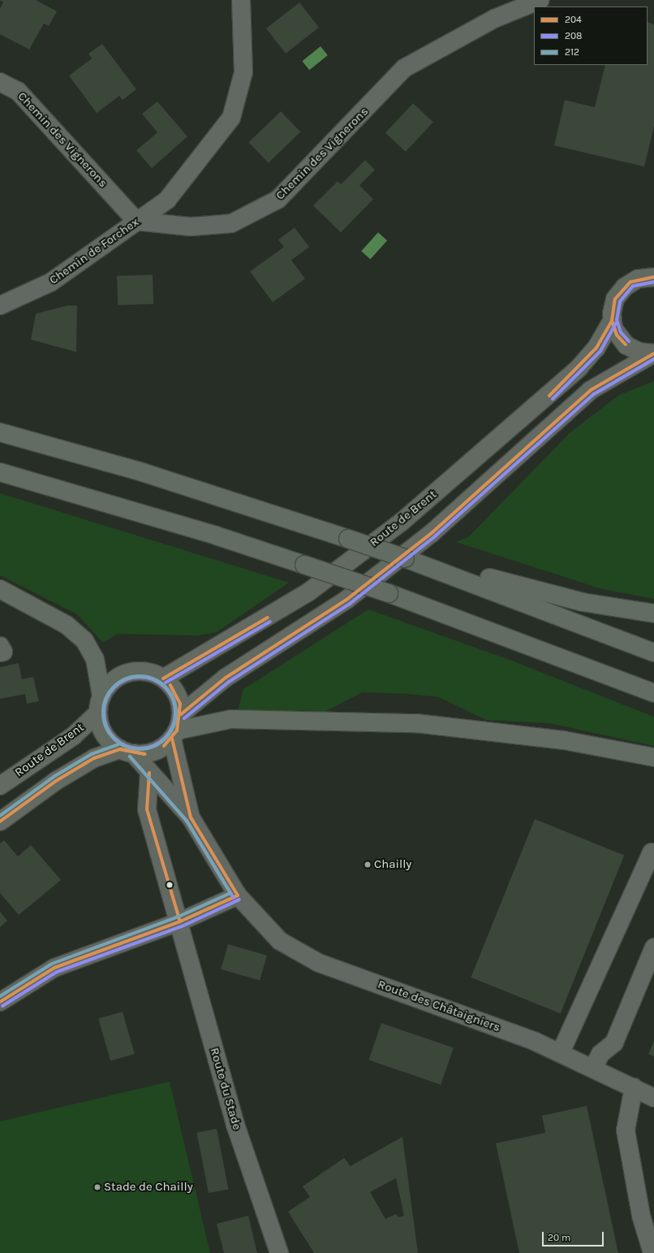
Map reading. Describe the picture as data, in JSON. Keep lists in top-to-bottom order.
{
  "streets": {
    "main road": ["Route de Brent"],
    "street": [
      "Chemin des Vignerons",
      "Chemin de Forchex",
      "Route des Châtaigniers",
      "Route du Stade"
    ]
  },
  "crossings": [
    ["Chemin des Vignerons", "Chemin de Forchex"],
    ["Route de Brent", "Route des Châtaigniers"],
    ["Route des Châtaigniers", "Route du Stade"]
  ],
  "places": ["Chailly", "Stade de Chailly"],
  "lines": ["transit line 204", "transit line 208", "transit line 212"],
  "legend": ["204", "208", "212"],
  "scale_bar": "20 m"
}
